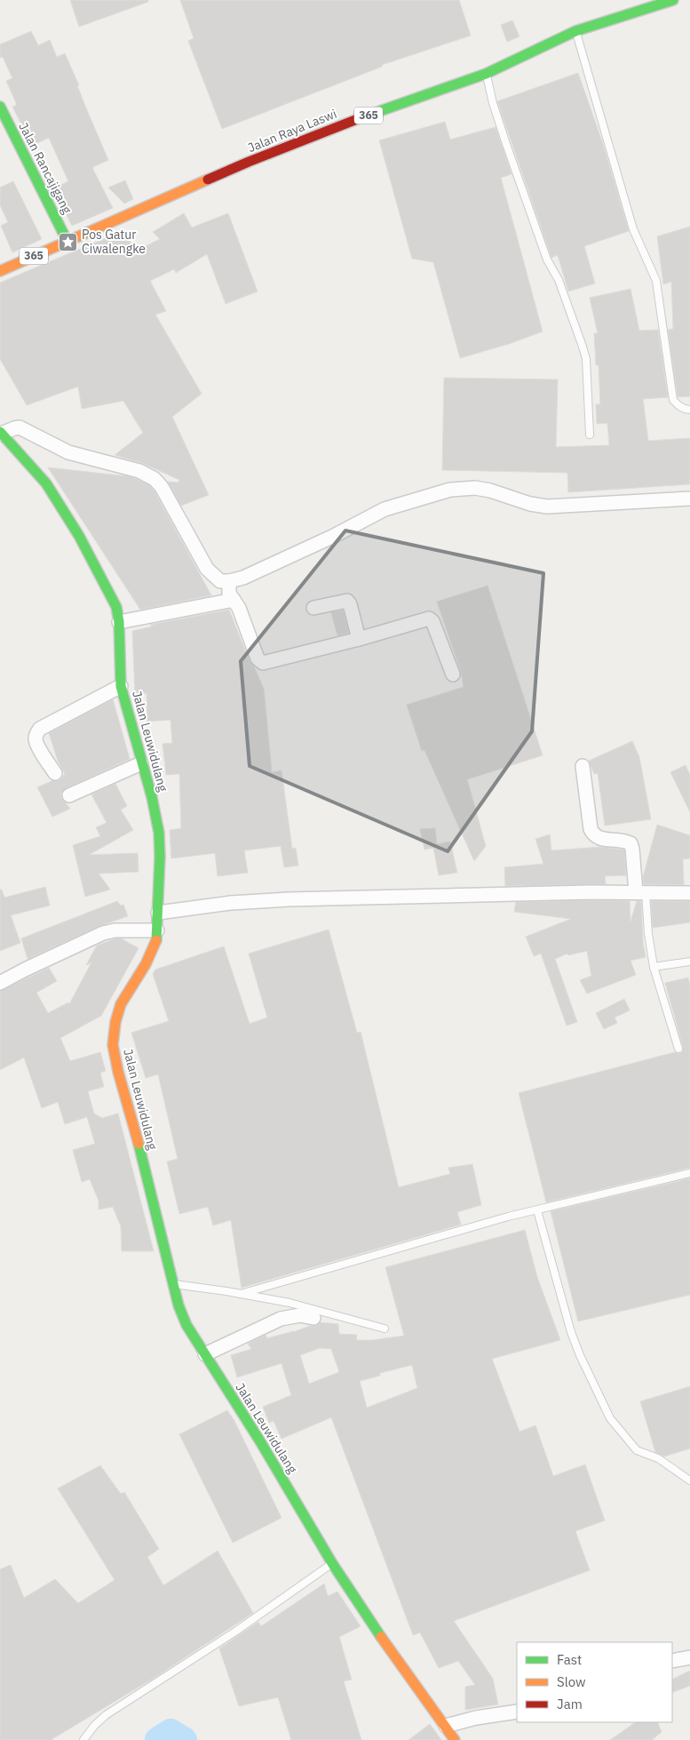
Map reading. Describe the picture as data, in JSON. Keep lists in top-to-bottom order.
{
  "streets": {
    "street": [
      "365",
      "Jalan Raya Laswi",
      "Jalan Rancajigang",
      "Jalan Leuwidulang"
    ]
  },
  "crossings": [
    ["Jalan Raya Laswi", "Jalan Rancajigang"]
  ],
  "places": {
    "place": ["Pos Gatur Ciwalengke"]
  },
  "legend": ["Fast", "Slow", "Jam"]
}
